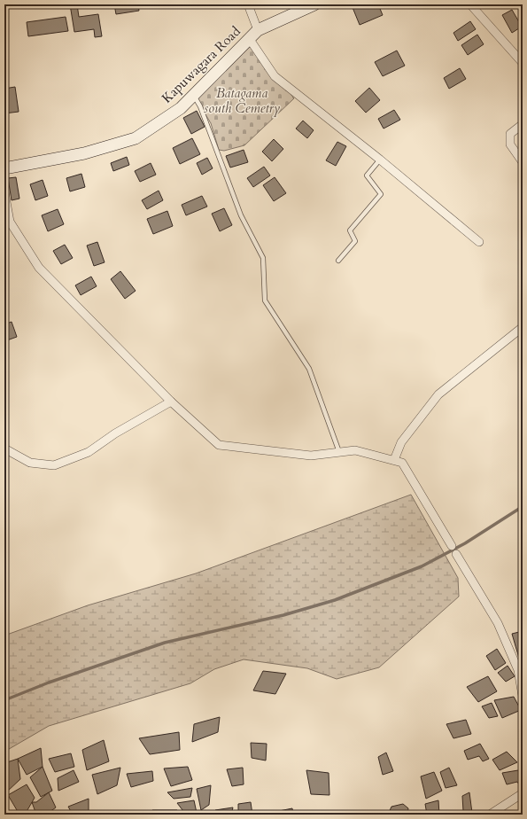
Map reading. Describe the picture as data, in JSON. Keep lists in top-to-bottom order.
{
  "streets": {
    "street": ["Kapuwagara Road"]
  },
  "parks": ["Batagama south Cemetry"]
}
